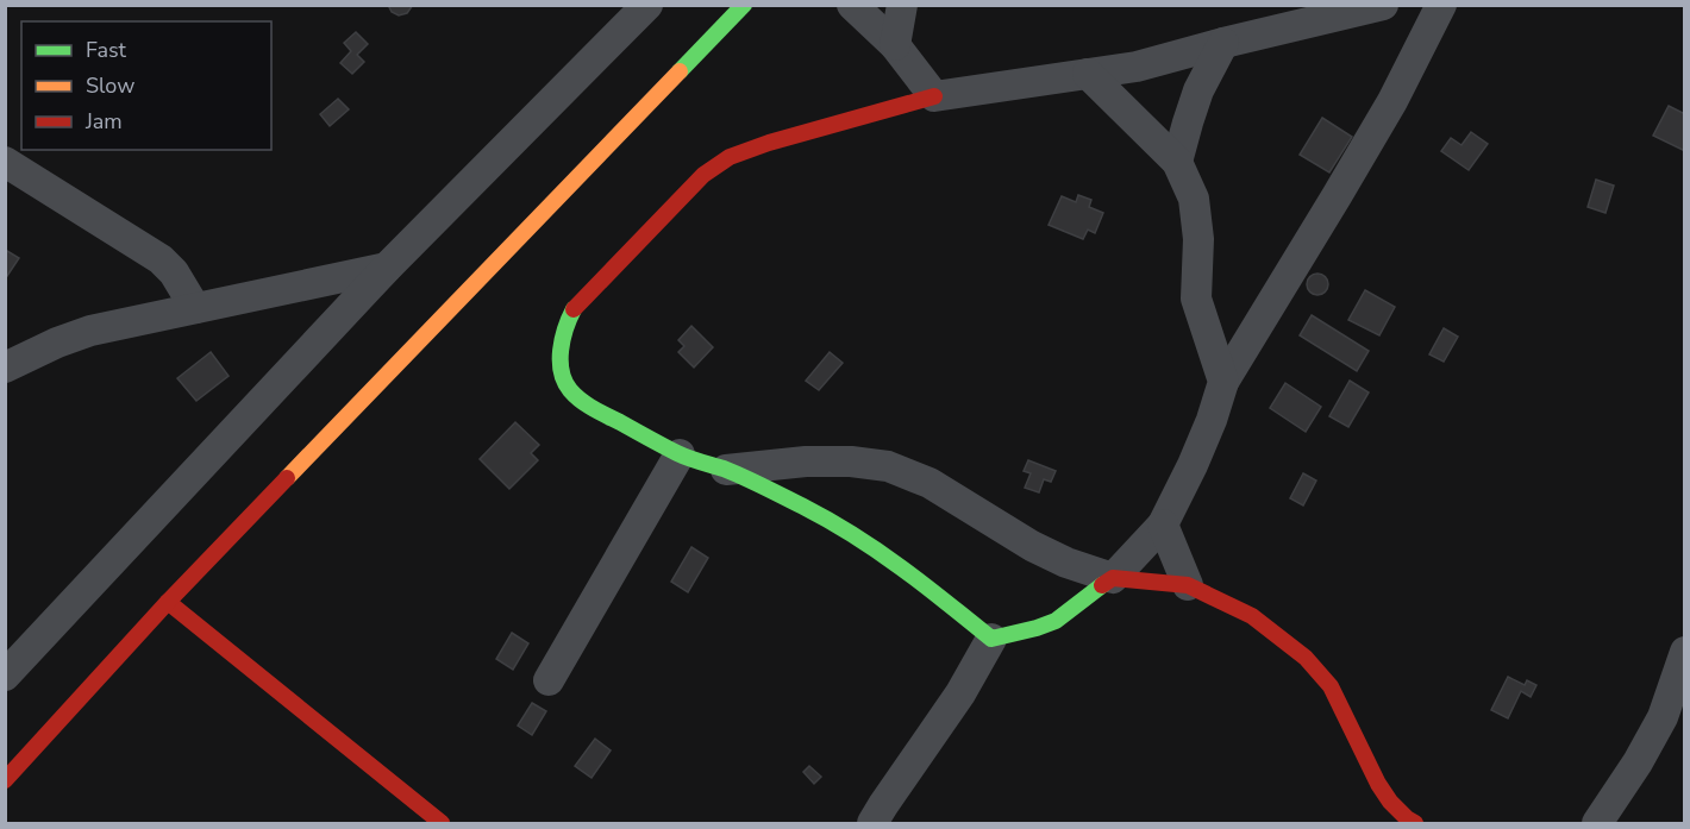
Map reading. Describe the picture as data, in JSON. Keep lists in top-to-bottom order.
{
  "legend": ["Fast", "Slow", "Jam"]
}
